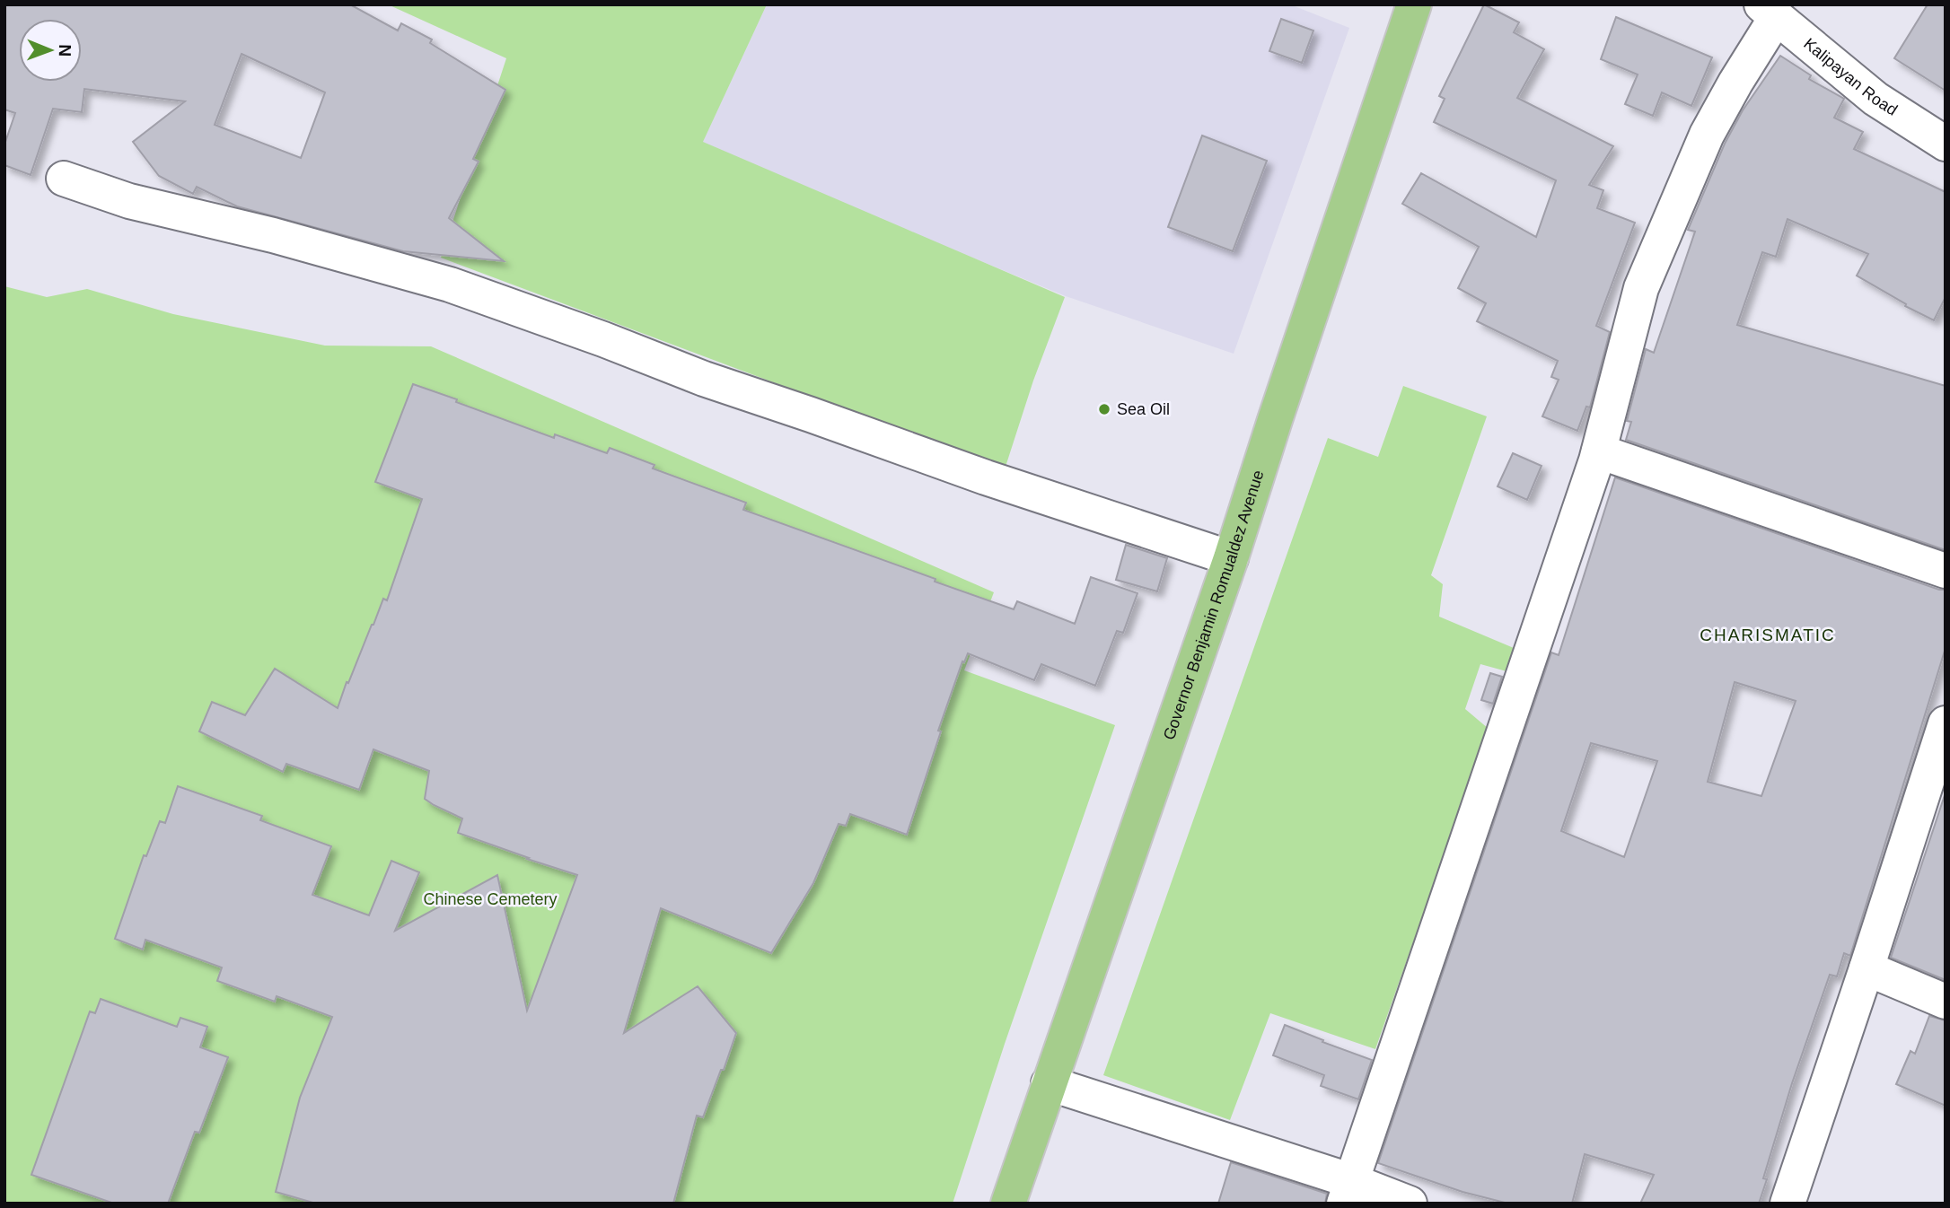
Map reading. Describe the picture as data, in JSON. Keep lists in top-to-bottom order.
{
  "streets": {
    "main road": ["Governor Benjamin Romualdez Avenue"],
    "street": ["Kalipayan Road"]
  },
  "districts": ["CHARISMATIC"],
  "parks": ["Chinese Cemetery"],
  "places": ["Sea Oil"],
  "north": "right"
}
